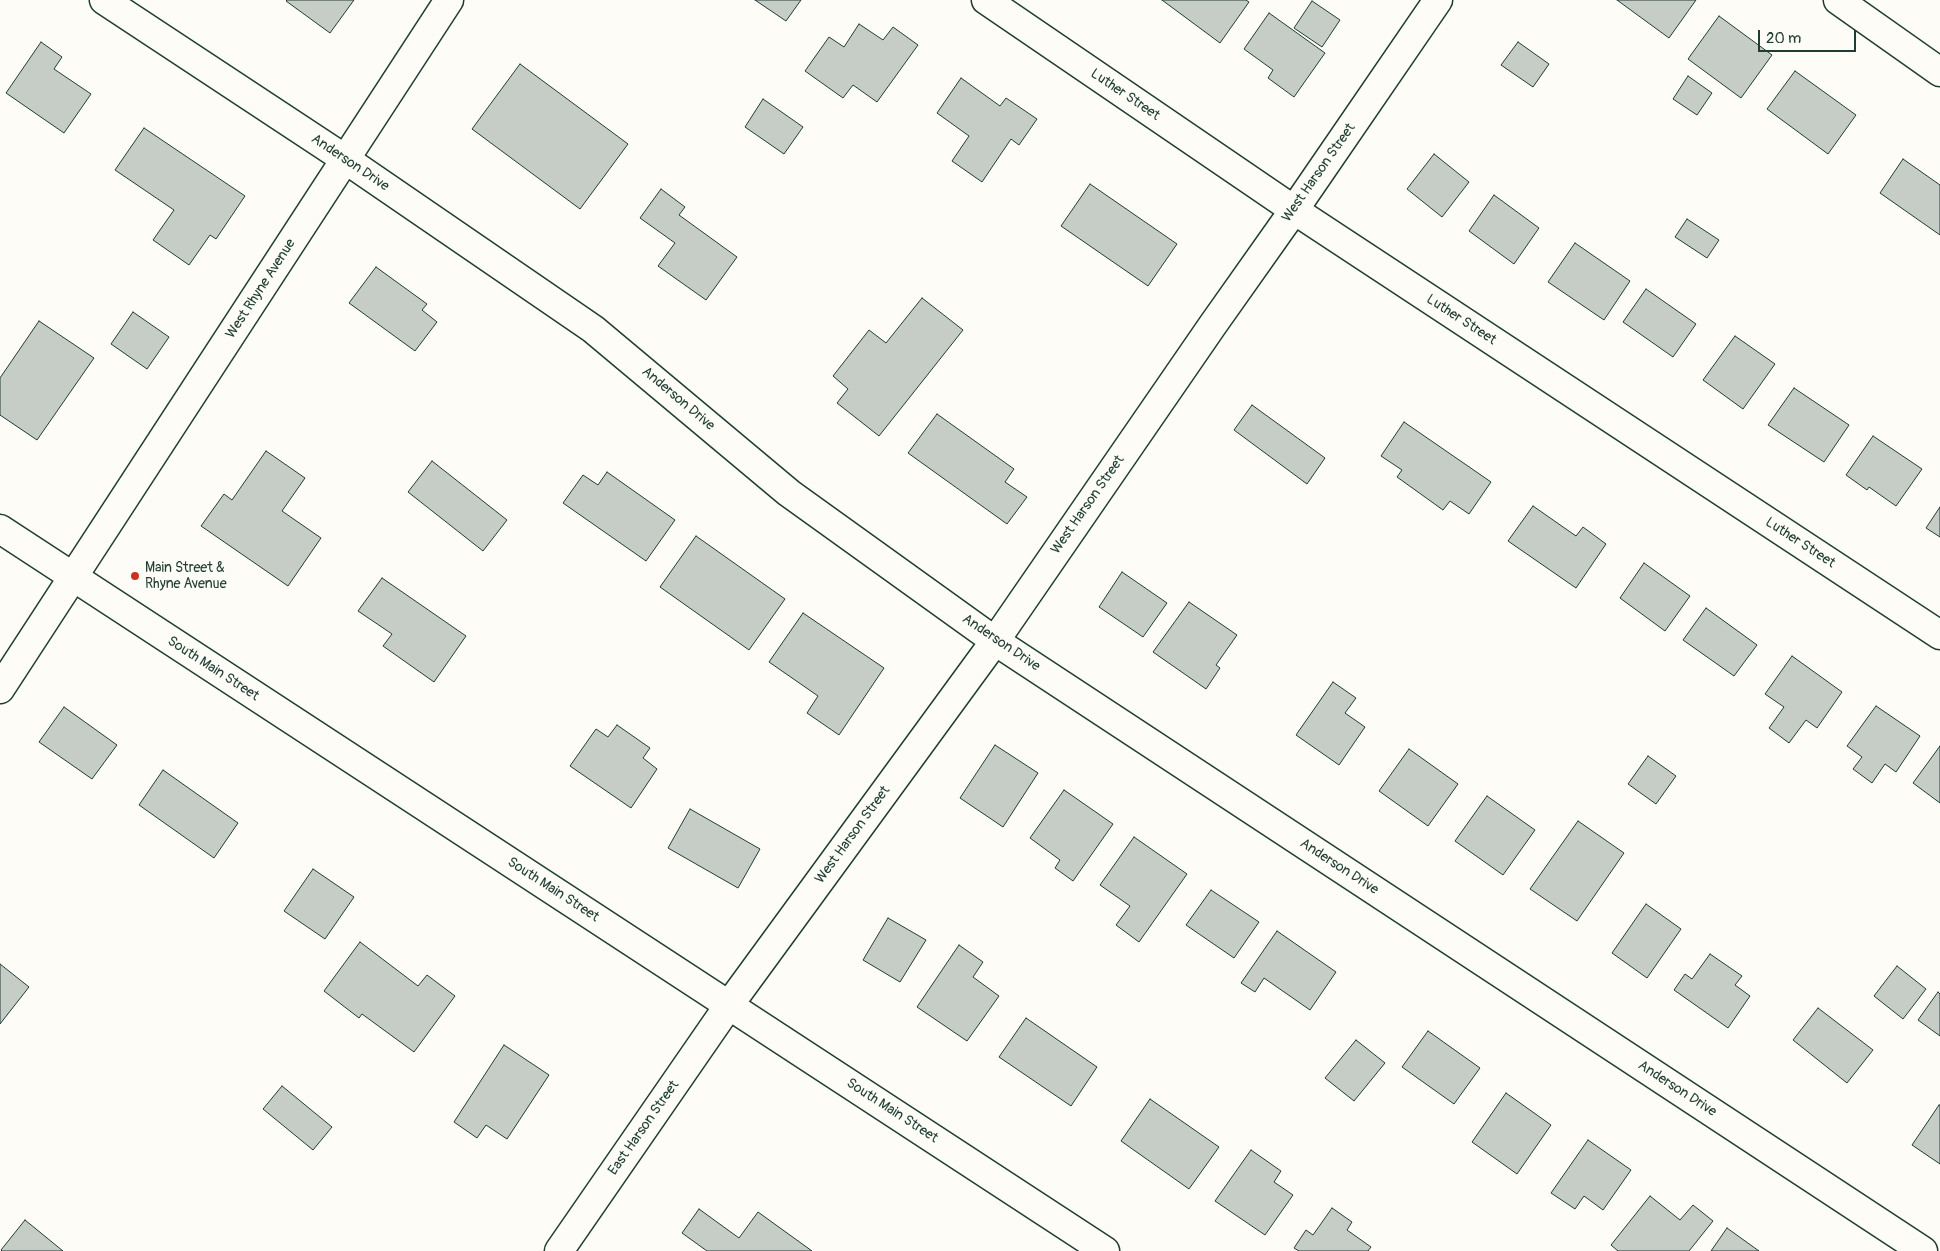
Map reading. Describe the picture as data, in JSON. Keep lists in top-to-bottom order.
{
  "streets": {
    "street": [
      "Luther Street",
      "Anderson Drive",
      "West Harson Street",
      "West Rhyne Avenue",
      "South Main Street",
      "East Harson Street"
    ]
  },
  "crossings": [
    ["Luther Street", "West Harson Street"],
    ["Anderson Drive", "West Harson Street"],
    ["Anderson Drive", "West Rhyne Avenue"],
    ["West Harson Street", "South Main Street"],
    ["West Harson Street", "East Harson Street"],
    ["West Rhyne Avenue", "South Main Street"],
    ["South Main Street", "East Harson Street"]
  ],
  "places": ["Main Street & Rhyne Avenue"],
  "scale_bar": "20 m"
}
